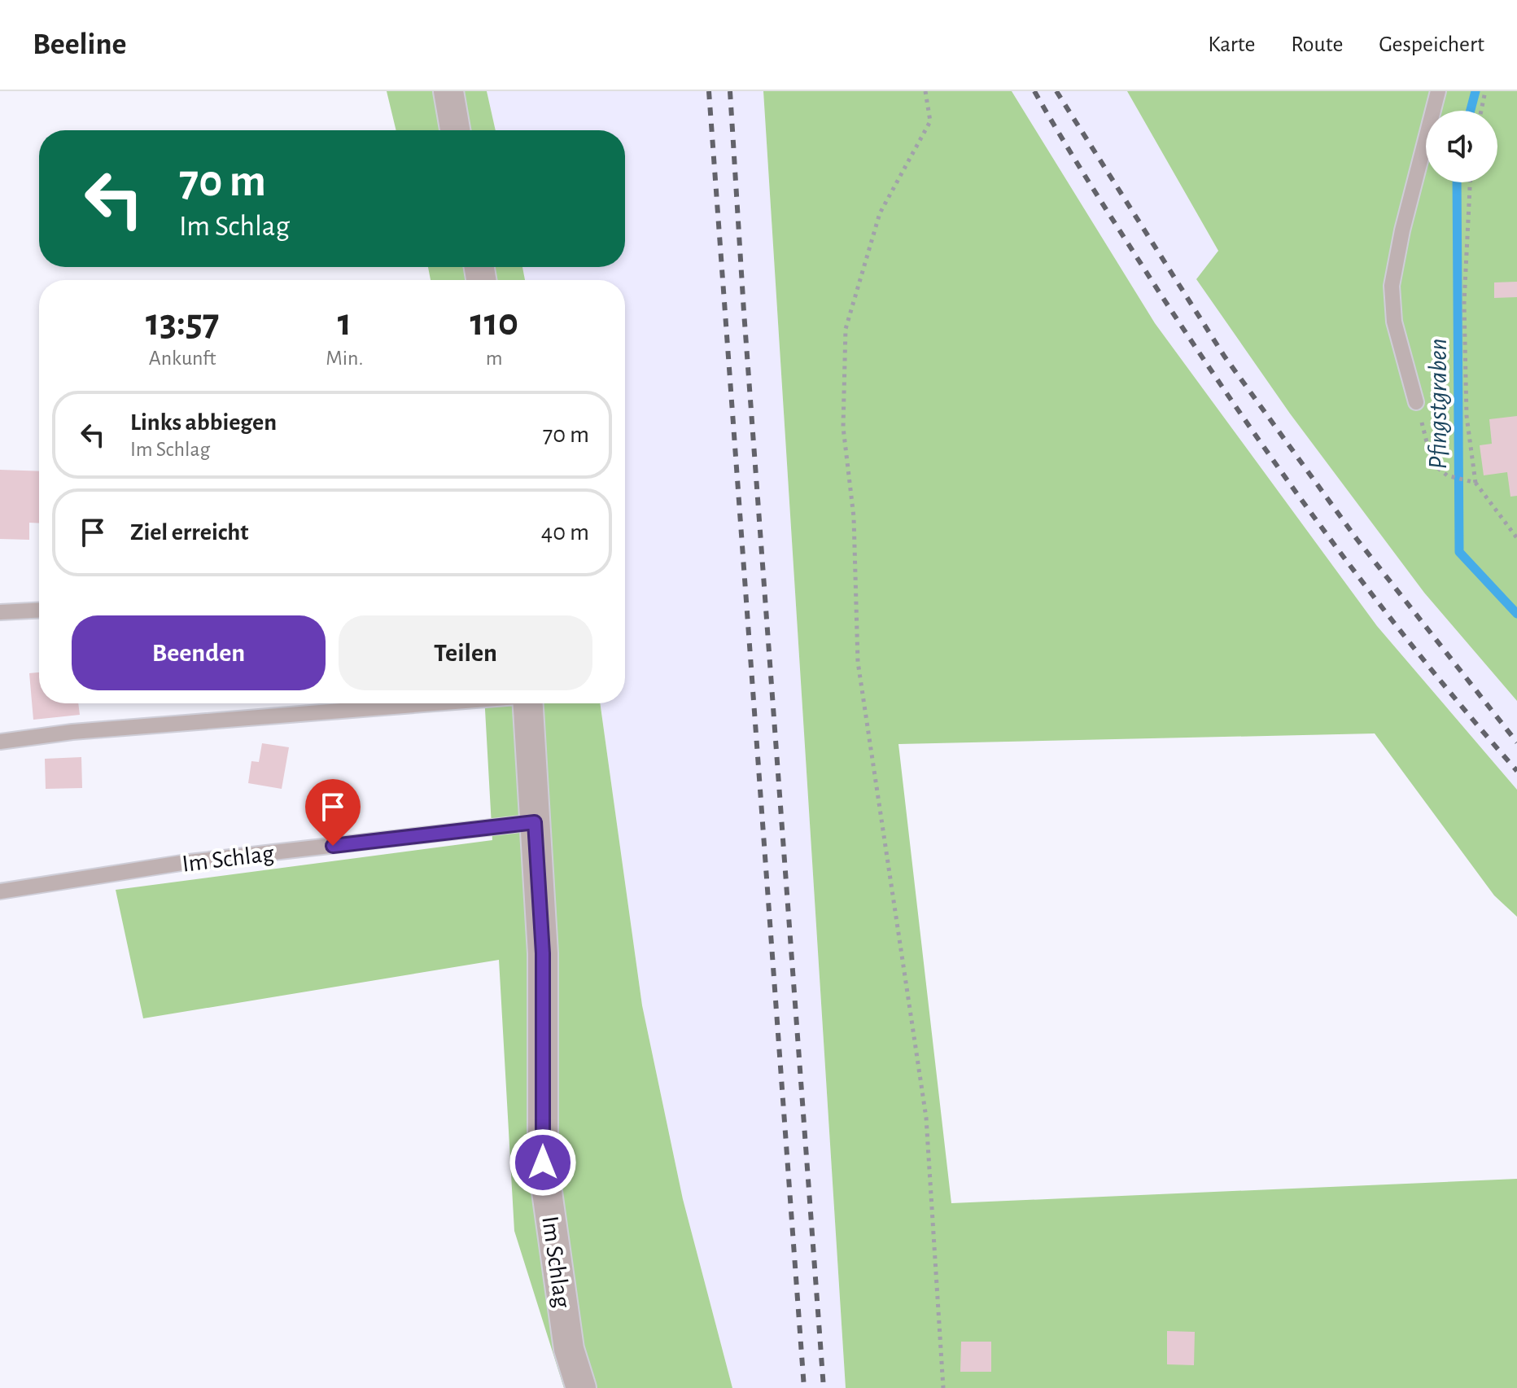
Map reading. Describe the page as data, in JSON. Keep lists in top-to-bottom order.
{
  "streets": {
    "street": ["Im Schlag"]
  },
  "water": ["Pfingstgraben"],
  "page": {
    "header": "Beeline",
    "nav": ["Karte", "Route", "Gespeichert"],
    "turn": ["70 m", "Im Schlag"],
    "eta": [
      "13:57",
      "Ankunft",
      "1",
      "Min.",
      "110",
      "m"
    ],
    "list": [
      {
        "name": "Links abbiegen",
        "note": "Im Schlag",
        "value": "70 m"
      },
      {
        "name": "Ziel erreicht",
        "value": "40 m"
      }
    ],
    "buttons": ["Beenden", "Teilen"]
  }
}
